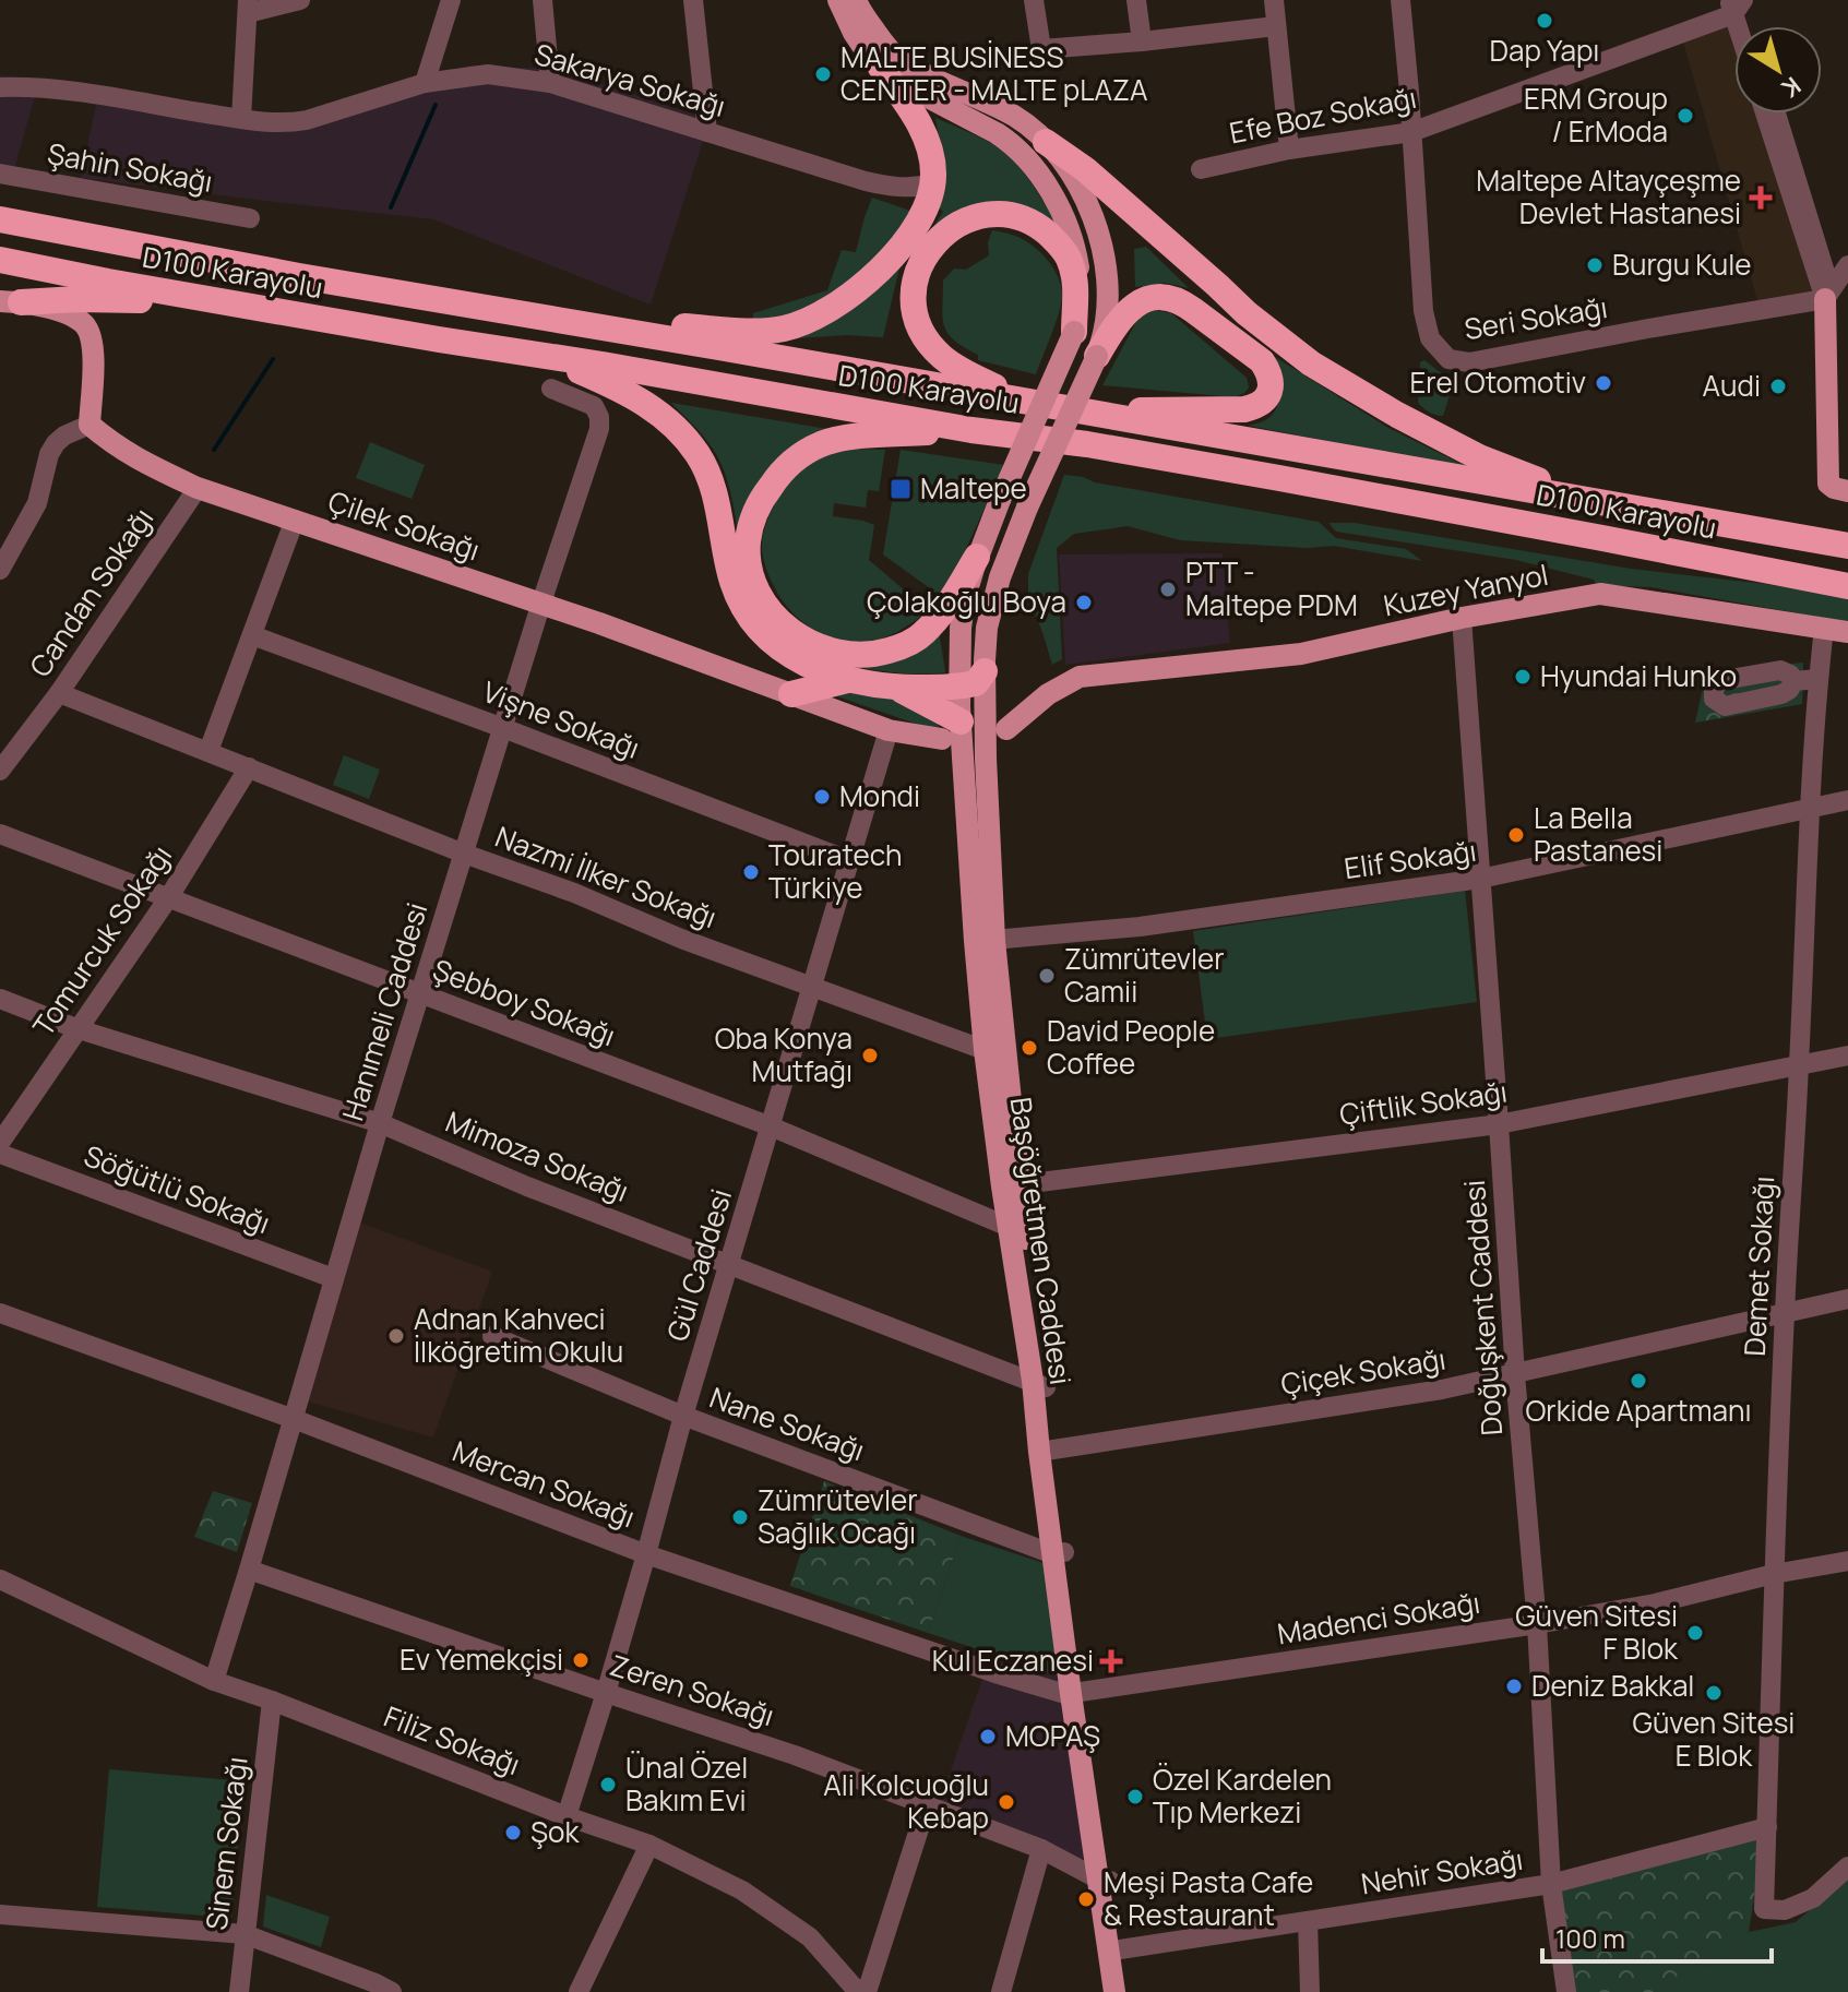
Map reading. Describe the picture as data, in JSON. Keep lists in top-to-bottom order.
{
  "streets": {
    "highway": ["D100 Karayolu"],
    "main road": ["Çilek Sokağı", "Kuzey Yanyol", "Başöğretmen Caddesi"],
    "street": [
      "Sakarya Sokağı",
      "Efe Boz Sokağı",
      "Şahin Sokağı",
      "Seri Sokağı",
      "Candan Sokağı",
      "Vişne Sokağı",
      "Elif Sokağı",
      "Nazmi İlker Sokağı",
      "Tomurcuk Sokağı",
      "Şebboy Sokağı",
      "Hanımeli Caddesi",
      "Çiftlik Sokağı",
      "Mimoza Sokağı",
      "Söğütlü Sokağı",
      "Gül Caddesi",
      "Demet Sokağı",
      "Doğuşkent Caddesi",
      "Çiçek Sokağı",
      "Nane Sokağı",
      "Mercan Sokağı",
      "Madenci Sokağı",
      "Zeren Sokağı",
      "Filiz Sokağı",
      "Sinem Sokağı",
      "Nehir Sokağı"
    ]
  },
  "crossings": [
    ["Efe Boz Sokağı", "Seri Sokağı"],
    ["Çilek Sokağı", "Candan Sokağı"],
    ["Çilek Sokağı", "Hanımeli Caddesi"],
    ["Çilek Sokağı", "Başöğretmen Caddesi"],
    ["Çilek Sokağı", "Gül Caddesi"],
    ["Kuzey Yanyol", "Demet Sokağı"],
    ["Kuzey Yanyol", "Doğuşkent Caddesi"],
    ["Candan Sokağı", "Nazmi İlker Sokağı"],
    ["Vişne Sokağı", "Hanımeli Caddesi"],
    ["Vişne Sokağı", "Gül Caddesi"],
    ["Elif Sokağı", "Başöğretmen Caddesi"],
    ["Elif Sokağı", "Demet Sokağı"],
    ["Elif Sokağı", "Doğuşkent Caddesi"],
    ["Nazmi İlker Sokağı", "Tomurcuk Sokağı"],
    ["Nazmi İlker Sokağı", "Hanımeli Caddesi"],
    ["Nazmi İlker Sokağı", "Başöğretmen Caddesi"],
    ["Nazmi İlker Sokağı", "Gül Caddesi"],
    ["Tomurcuk Sokağı", "Şebboy Sokağı"],
    ["Tomurcuk Sokağı", "Mimoza Sokağı"],
    ["Şebboy Sokağı", "Hanımeli Caddesi"],
    ["Şebboy Sokağı", "Başöğretmen Caddesi"],
    ["Şebboy Sokağı", "Gül Caddesi"],
    ["Hanımeli Caddesi", "Mimoza Sokağı"],
    ["Hanımeli Caddesi", "Söğütlü Sokağı"],
    ["Hanımeli Caddesi", "Mercan Sokağı"],
    ["Hanımeli Caddesi", "Zeren Sokağı"],
    ["Hanımeli Caddesi", "Filiz Sokağı"],
    ["Çiftlik Sokağı", "Başöğretmen Caddesi"],
    ["Çiftlik Sokağı", "Demet Sokağı"],
    ["Çiftlik Sokağı", "Doğuşkent Caddesi"],
    ["Mimoza Sokağı", "Başöğretmen Caddesi"],
    ["Mimoza Sokağı", "Gül Caddesi"],
    ["Başöğretmen Caddesi", "Çiçek Sokağı"],
    ["Başöğretmen Caddesi", "Nane Sokağı"],
    ["Başöğretmen Caddesi", "Mercan Sokağı"],
    ["Başöğretmen Caddesi", "Madenci Sokağı"],
    ["Başöğretmen Caddesi", "Zeren Sokağı"],
    ["Başöğretmen Caddesi", "Nehir Sokağı"],
    ["Gül Caddesi", "Nane Sokağı"],
    ["Gül Caddesi", "Mercan Sokağı"],
    ["Gül Caddesi", "Zeren Sokağı"],
    ["Gül Caddesi", "Filiz Sokağı"],
    ["Demet Sokağı", "Çiçek Sokağı"],
    ["Demet Sokağı", "Madenci Sokağı"],
    ["Demet Sokağı", "Nehir Sokağı"],
    ["Doğuşkent Caddesi", "Çiçek Sokağı"],
    ["Doğuşkent Caddesi", "Madenci Sokağı"],
    ["Doğuşkent Caddesi", "Nehir Sokağı"],
    ["Mercan Sokağı", "Madenci Sokağı"],
    ["Filiz Sokağı", "Sinem Sokağı"]
  ],
  "places": {
    "other": [
      "Dap Yapı",
      "MALTE BUSİNESS CENTER - MALTE pLAZA",
      "ERM Group / ErModa",
      "Burgu Kule",
      "Erel Otomotiv",
      "Audi",
      "PTT - Maltepe PDM",
      "Çolakoğlu Boya",
      "Hyundai Hunko",
      "Mondi",
      "La Bella Pastanesi",
      "Touratech Türkiye",
      "Zümrütevler Camii",
      "David People Coffee",
      "Oba Konya Mutfağı",
      "Adnan Kahveci İlköğretim Okulu",
      "Orkide Apartmanı",
      "Zümrütevler Sağlık Ocağı",
      "Güven Sitesi F Blok",
      "Ev Yemekçisi",
      "Deniz Bakkal",
      "Güven Sitesi E Blok",
      "MOPAŞ",
      "Ünal Özel Bakım Evi",
      "Özel Kardelen Tıp Merkezi",
      "Ali Kolcuoğlu Kebap",
      "Şok",
      "Meşi Pasta Cafe & Restaurant"
    ],
    "health": ["Maltepe Altayçeşme Devlet Hastanesi", "Kul Eczanesi"],
    "transit": ["Maltepe"]
  },
  "scale_bar": "100 m",
  "north": "bottom right"
}
